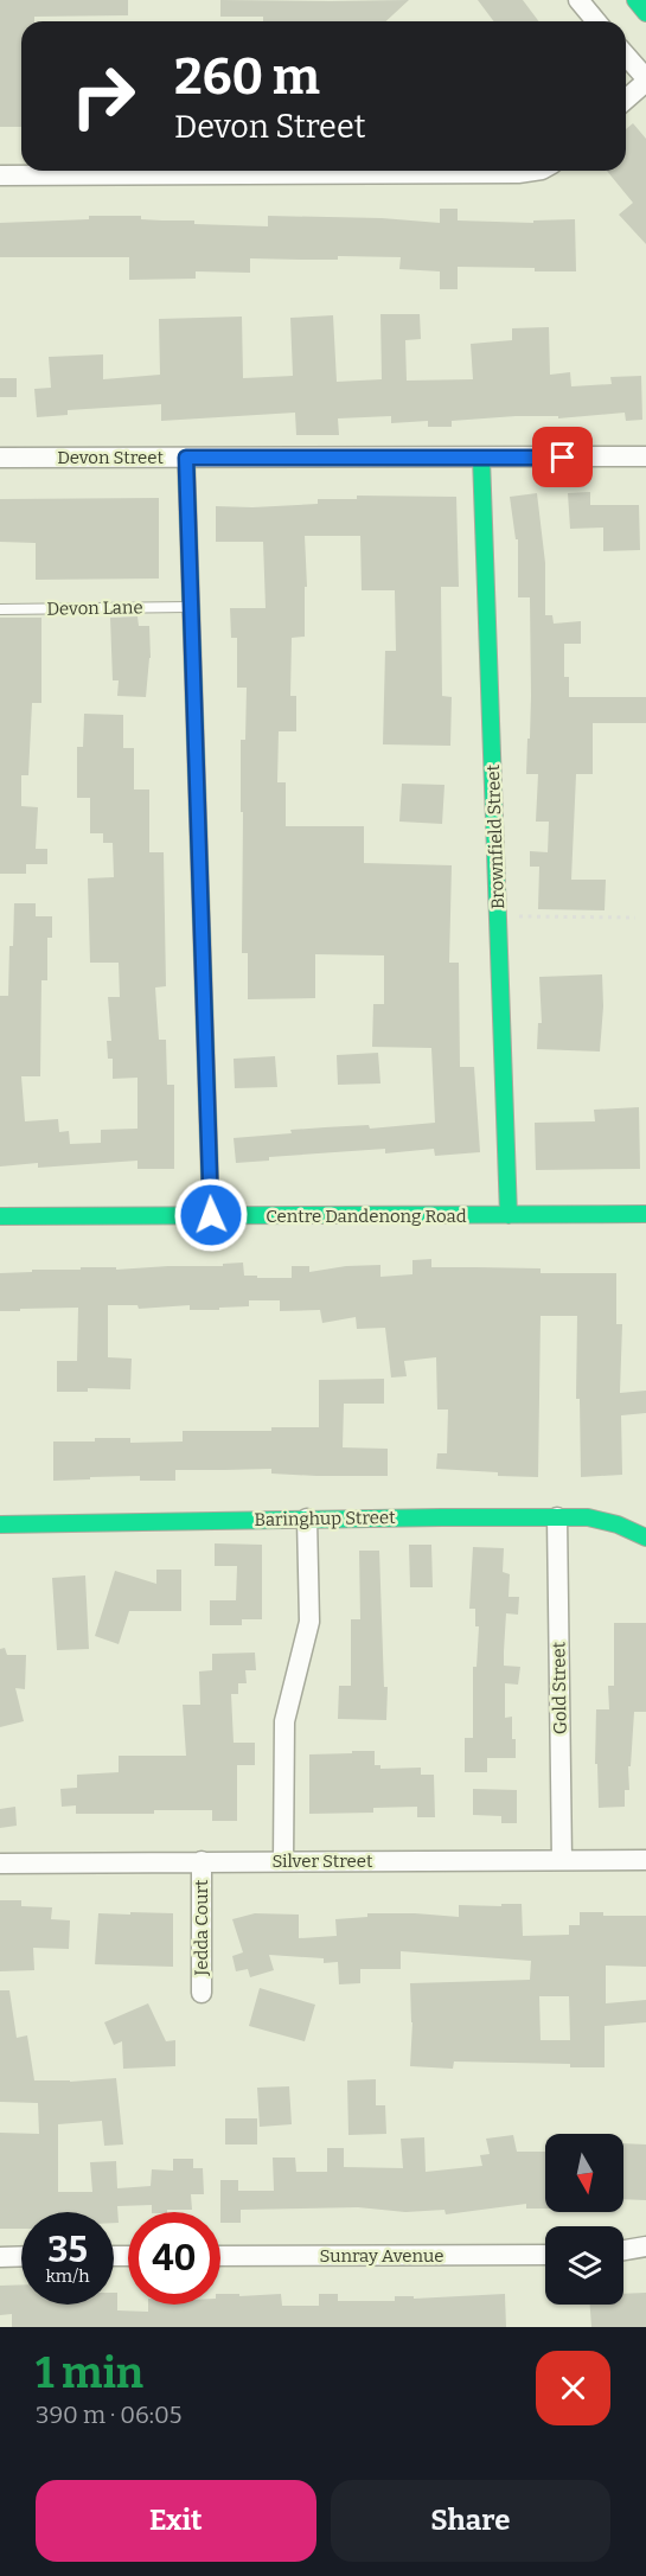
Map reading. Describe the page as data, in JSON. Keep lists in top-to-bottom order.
{
  "streets": {
    "main road": ["Brownfield Street", "Centre Dandenong Road", "Baringhup Street"],
    "street": [
      "Devon Street",
      "Gold Street",
      "Silver Street",
      "Jedda Court",
      "Sunray Avenue"
    ],
    "lane": ["Devon Lane"]
  },
  "crossings": [
    ["Devon Street", "Brownfield Street"],
    ["Brownfield Street", "Centre Dandenong Road"],
    ["Baringhup Street", "Gold Street"],
    ["Gold Street", "Silver Street"],
    ["Silver Street", "Jedda Court"]
  ],
  "north": "bottom",
  "page": {
    "turn": ["260 m", "Devon Street"],
    "speed": "35 km/h",
    "limit": "40",
    "heading": ["1 min", "390 m · 06:05"],
    "buttons": ["Exit", "Share"]
  }
}
